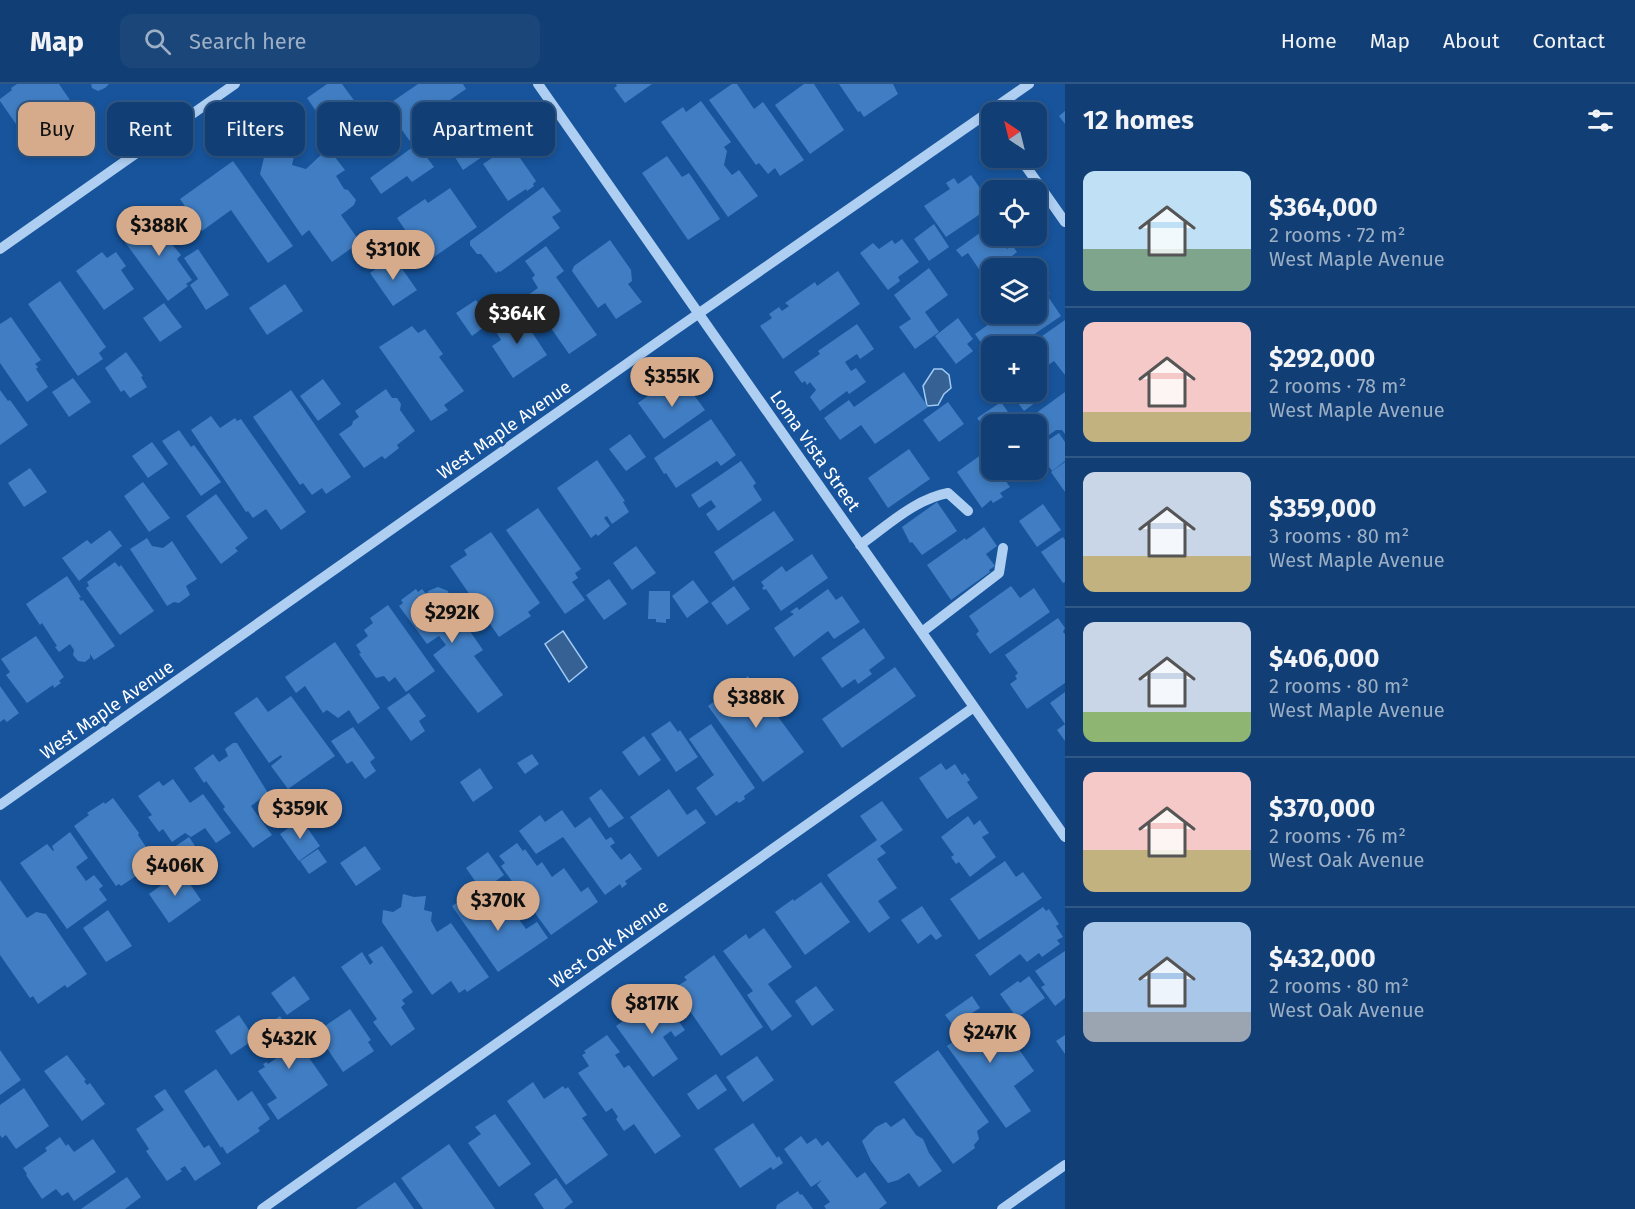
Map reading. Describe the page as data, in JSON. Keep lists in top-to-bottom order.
{
  "streets": {
    "street": ["West Maple Avenue", "Loma Vista Street", "West Oak Avenue"]
  },
  "crossings": [
    ["West Maple Avenue", "Loma Vista Street"],
    ["Loma Vista Street", "West Oak Avenue"]
  ],
  "north": "top left",
  "page": {
    "header": "Map",
    "search": "Search here",
    "nav": [
      "Home",
      "Map",
      "About",
      "Contact"
    ],
    "heading": "12 homes",
    "map_buttons": ["+", "−"],
    "chip": [
      "Buy",
      "Rent",
      "Filters",
      "New",
      "Apartment"
    ],
    "list": [
      {
        "name": "$364,000",
        "note": "2 rooms · 72 m² · West Maple Avenue"
      },
      {
        "name": "$292,000",
        "note": "2 rooms · 78 m² · West Maple Avenue"
      },
      {
        "name": "$359,000",
        "note": "3 rooms · 80 m² · West Maple Avenue"
      },
      {
        "name": "$406,000",
        "note": "2 rooms · 80 m² · West Maple Avenue"
      },
      {
        "name": "$370,000",
        "note": "2 rooms · 76 m² · West Oak Avenue"
      },
      {
        "name": "$432,000",
        "note": "2 rooms · 80 m² · West Oak Avenue"
      }
    ],
    "price": [
      "$388K",
      "$310K",
      "$364K",
      "$355K",
      "$292K",
      "$388K",
      "$359K",
      "$406K",
      "$370K",
      "$817K",
      "$247K",
      "$432K"
    ]
  }
}
